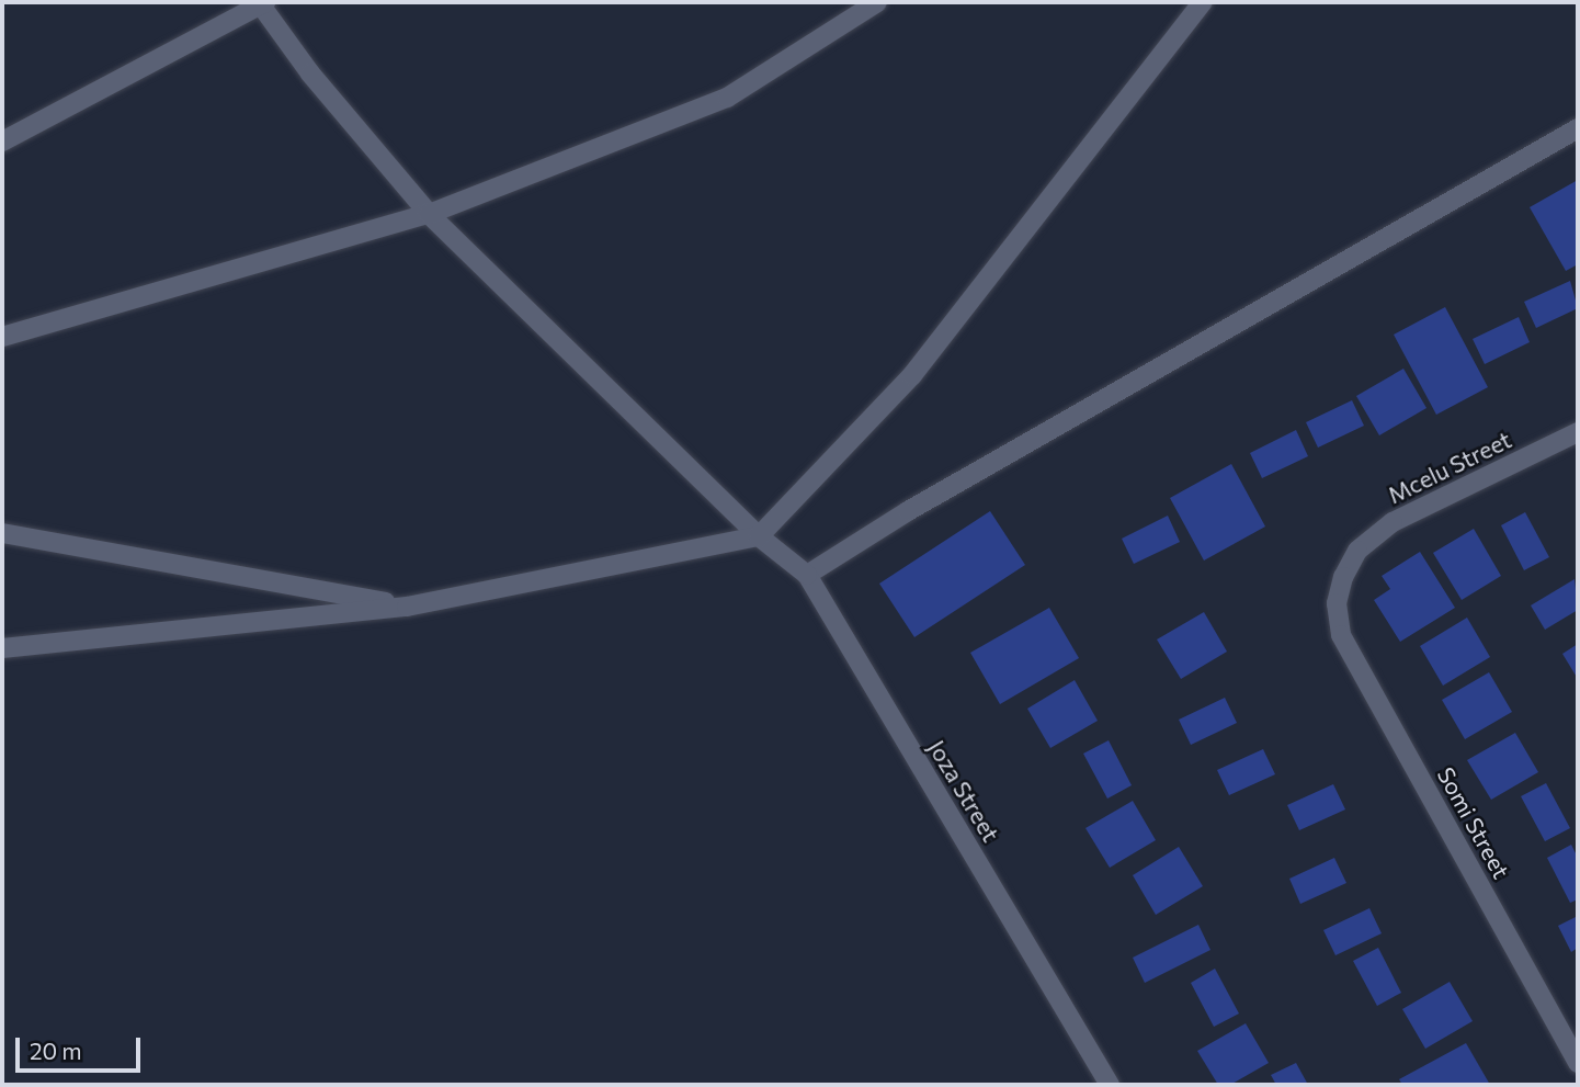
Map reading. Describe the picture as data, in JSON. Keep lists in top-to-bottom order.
{
  "streets": {
    "street": ["Mcelu Street", "Joza Street", "Somi Street"]
  },
  "crossings": [
    ["Mcelu Street", "Somi Street"]
  ],
  "scale_bar": "20 m"
}
